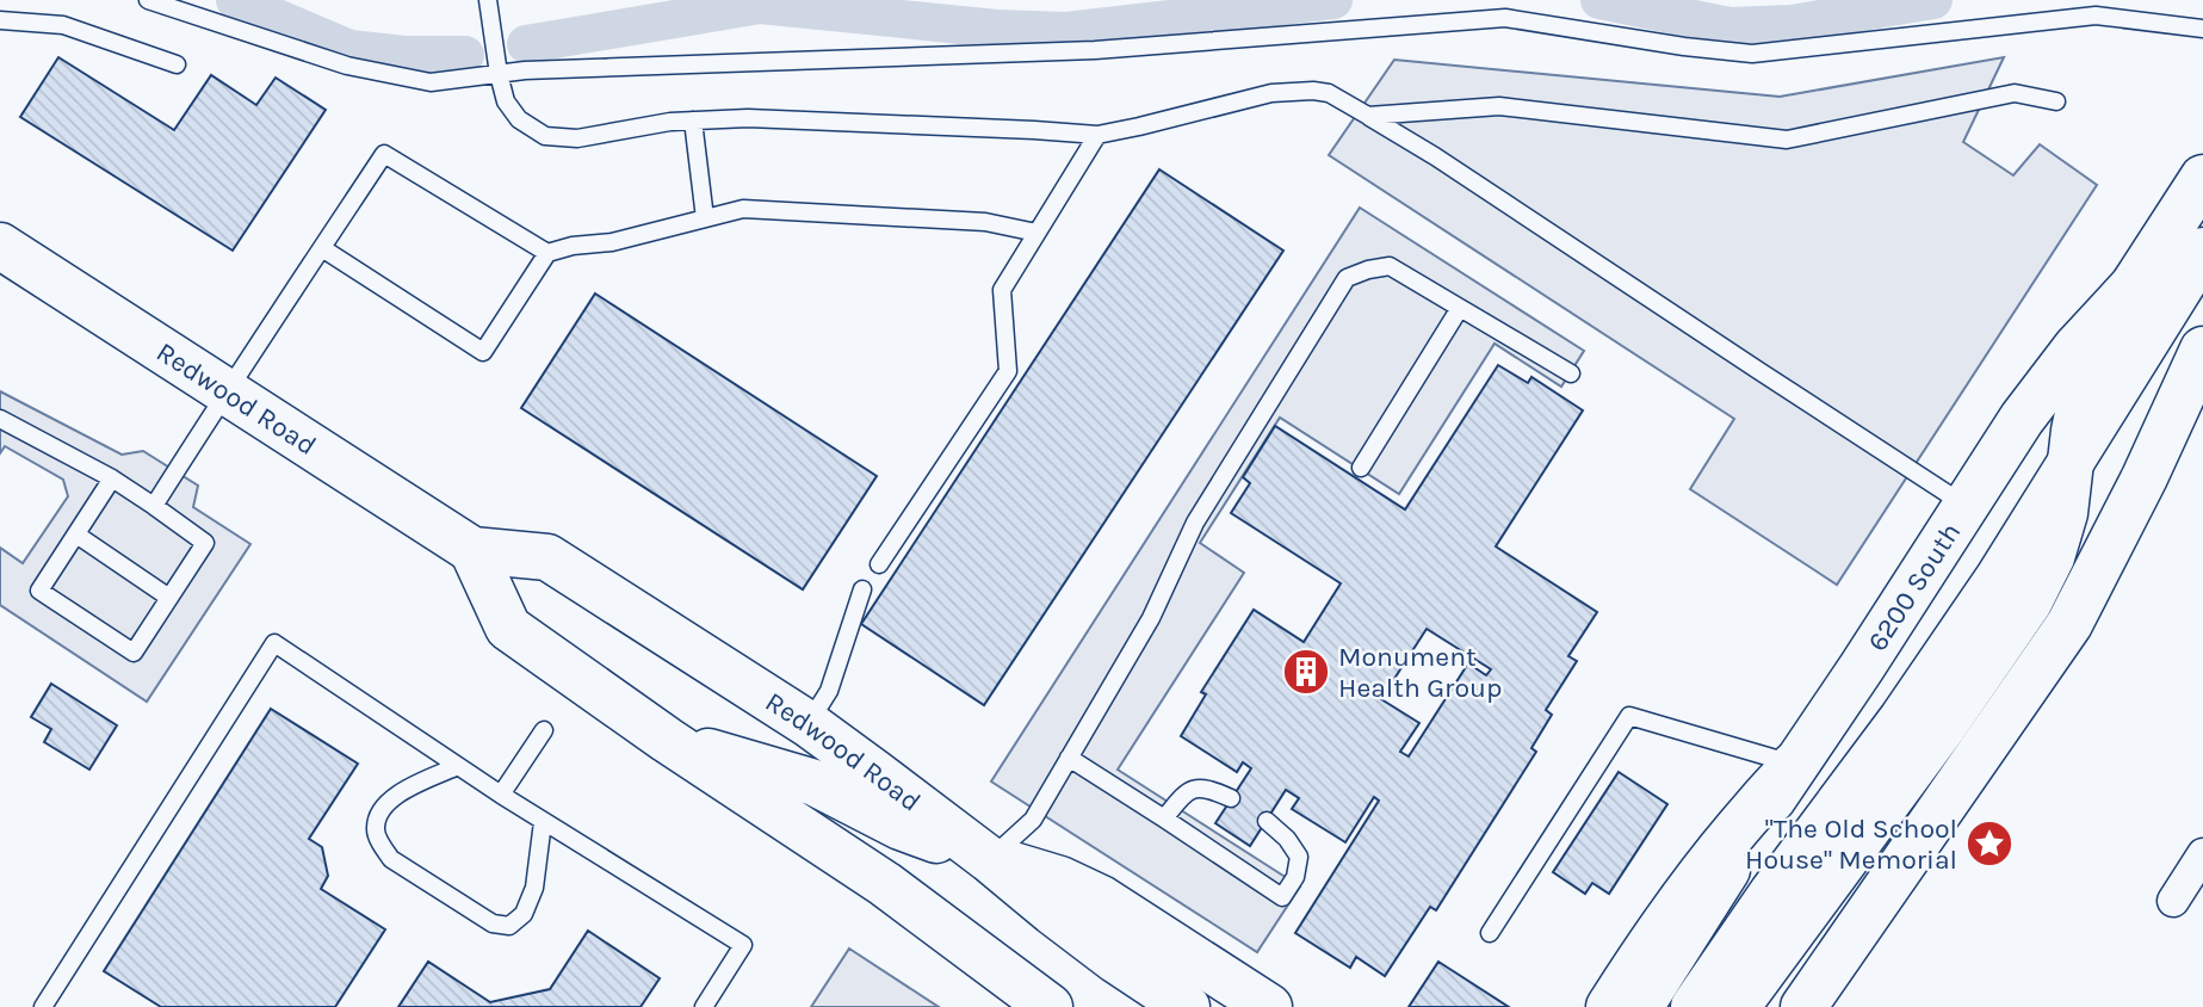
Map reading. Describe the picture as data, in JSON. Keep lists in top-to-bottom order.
{
  "streets": {
    "main road": ["Redwood Road", "6200 South"]
  },
  "places": {
    "building": ["Monument Health Group"],
    "place": ["\"The Old School House\" Memorial"]
  }
}
